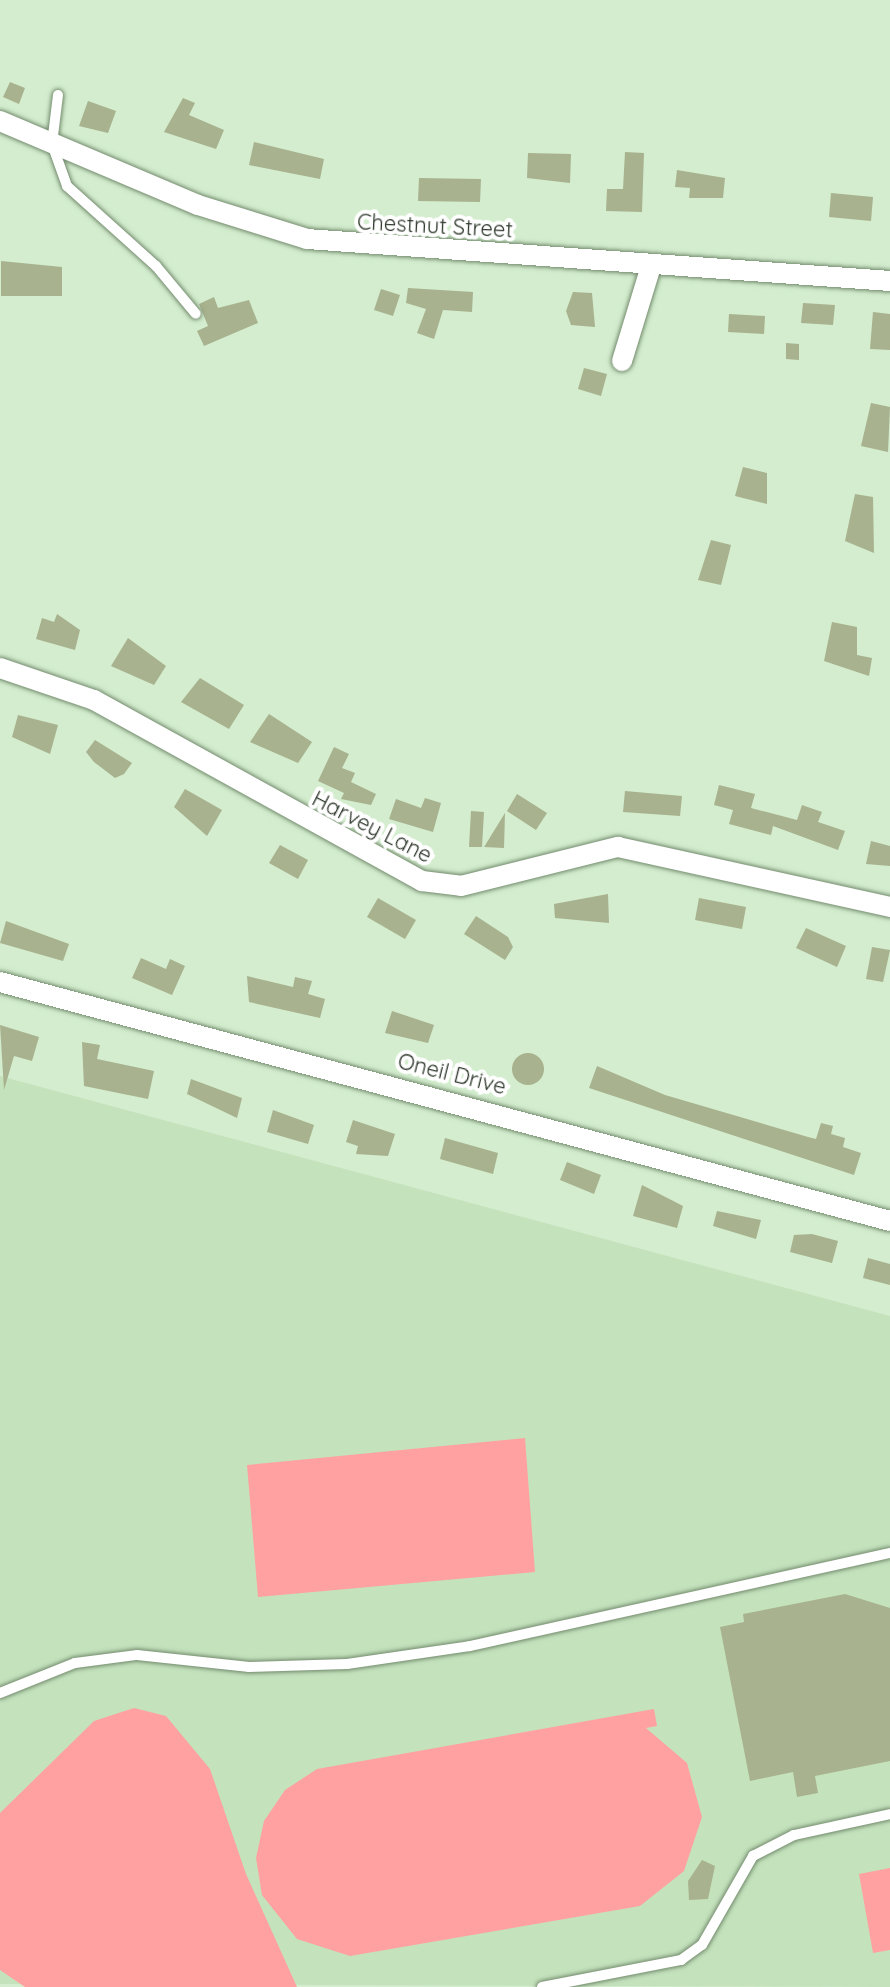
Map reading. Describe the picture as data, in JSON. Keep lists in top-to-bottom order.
{
  "streets": {
    "street": ["Chestnut Street", "Harvey Lane", "Oneil Drive"]
  }
}
